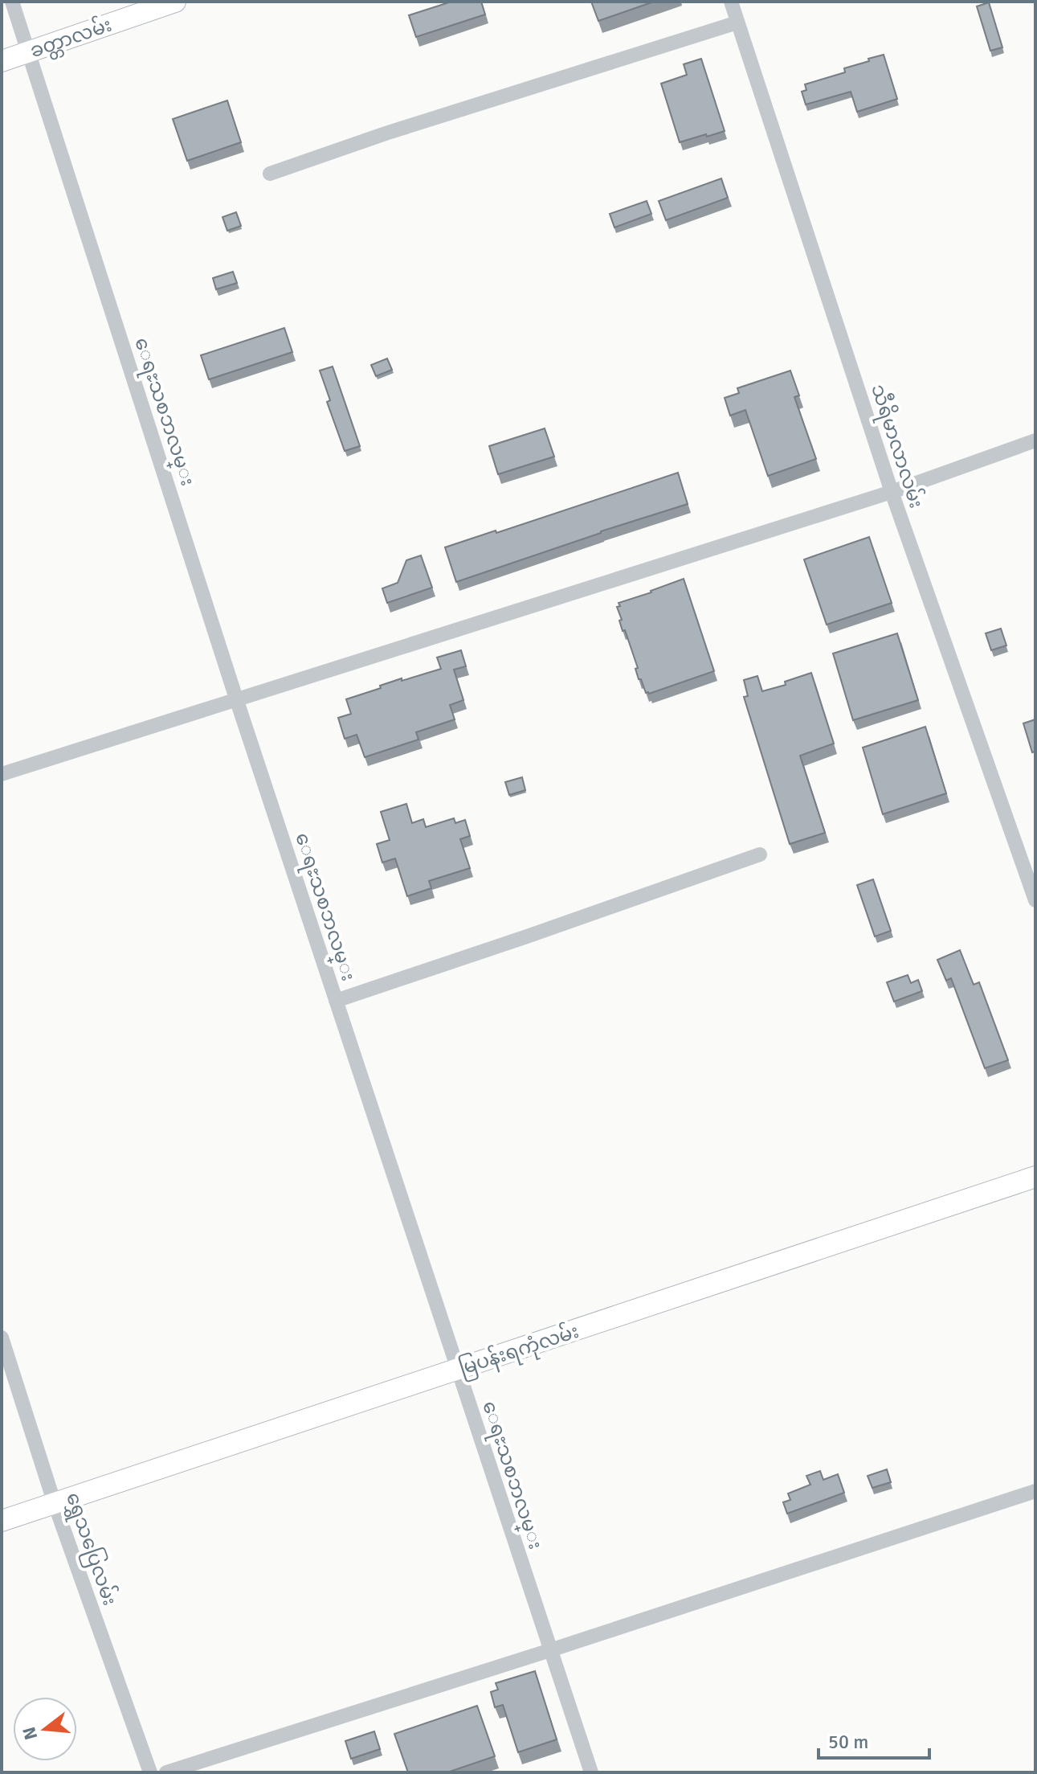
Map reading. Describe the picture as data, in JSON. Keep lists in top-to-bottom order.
{
  "streets": {
    "street": [
      "ခတ္တာလမ်း",
      "ေရႊသစၥာလမ္း",
      "သီရိမာလာလမ်း",
      "မြပန်းရကုံလမ်း",
      "ရွှေသပြေလမ်း"
    ]
  },
  "crossings": [
    ["ခတ္တာလမ်း", "ေရႊသစၥာလမ္း"],
    ["ေရႊသစၥာလမ္း", "မြပန်းရကုံလမ်း"],
    ["မြပန်းရကုံလမ်း", "ရွှေသပြေလမ်း"]
  ],
  "scale_bar": "50 m",
  "north": "left"
}
